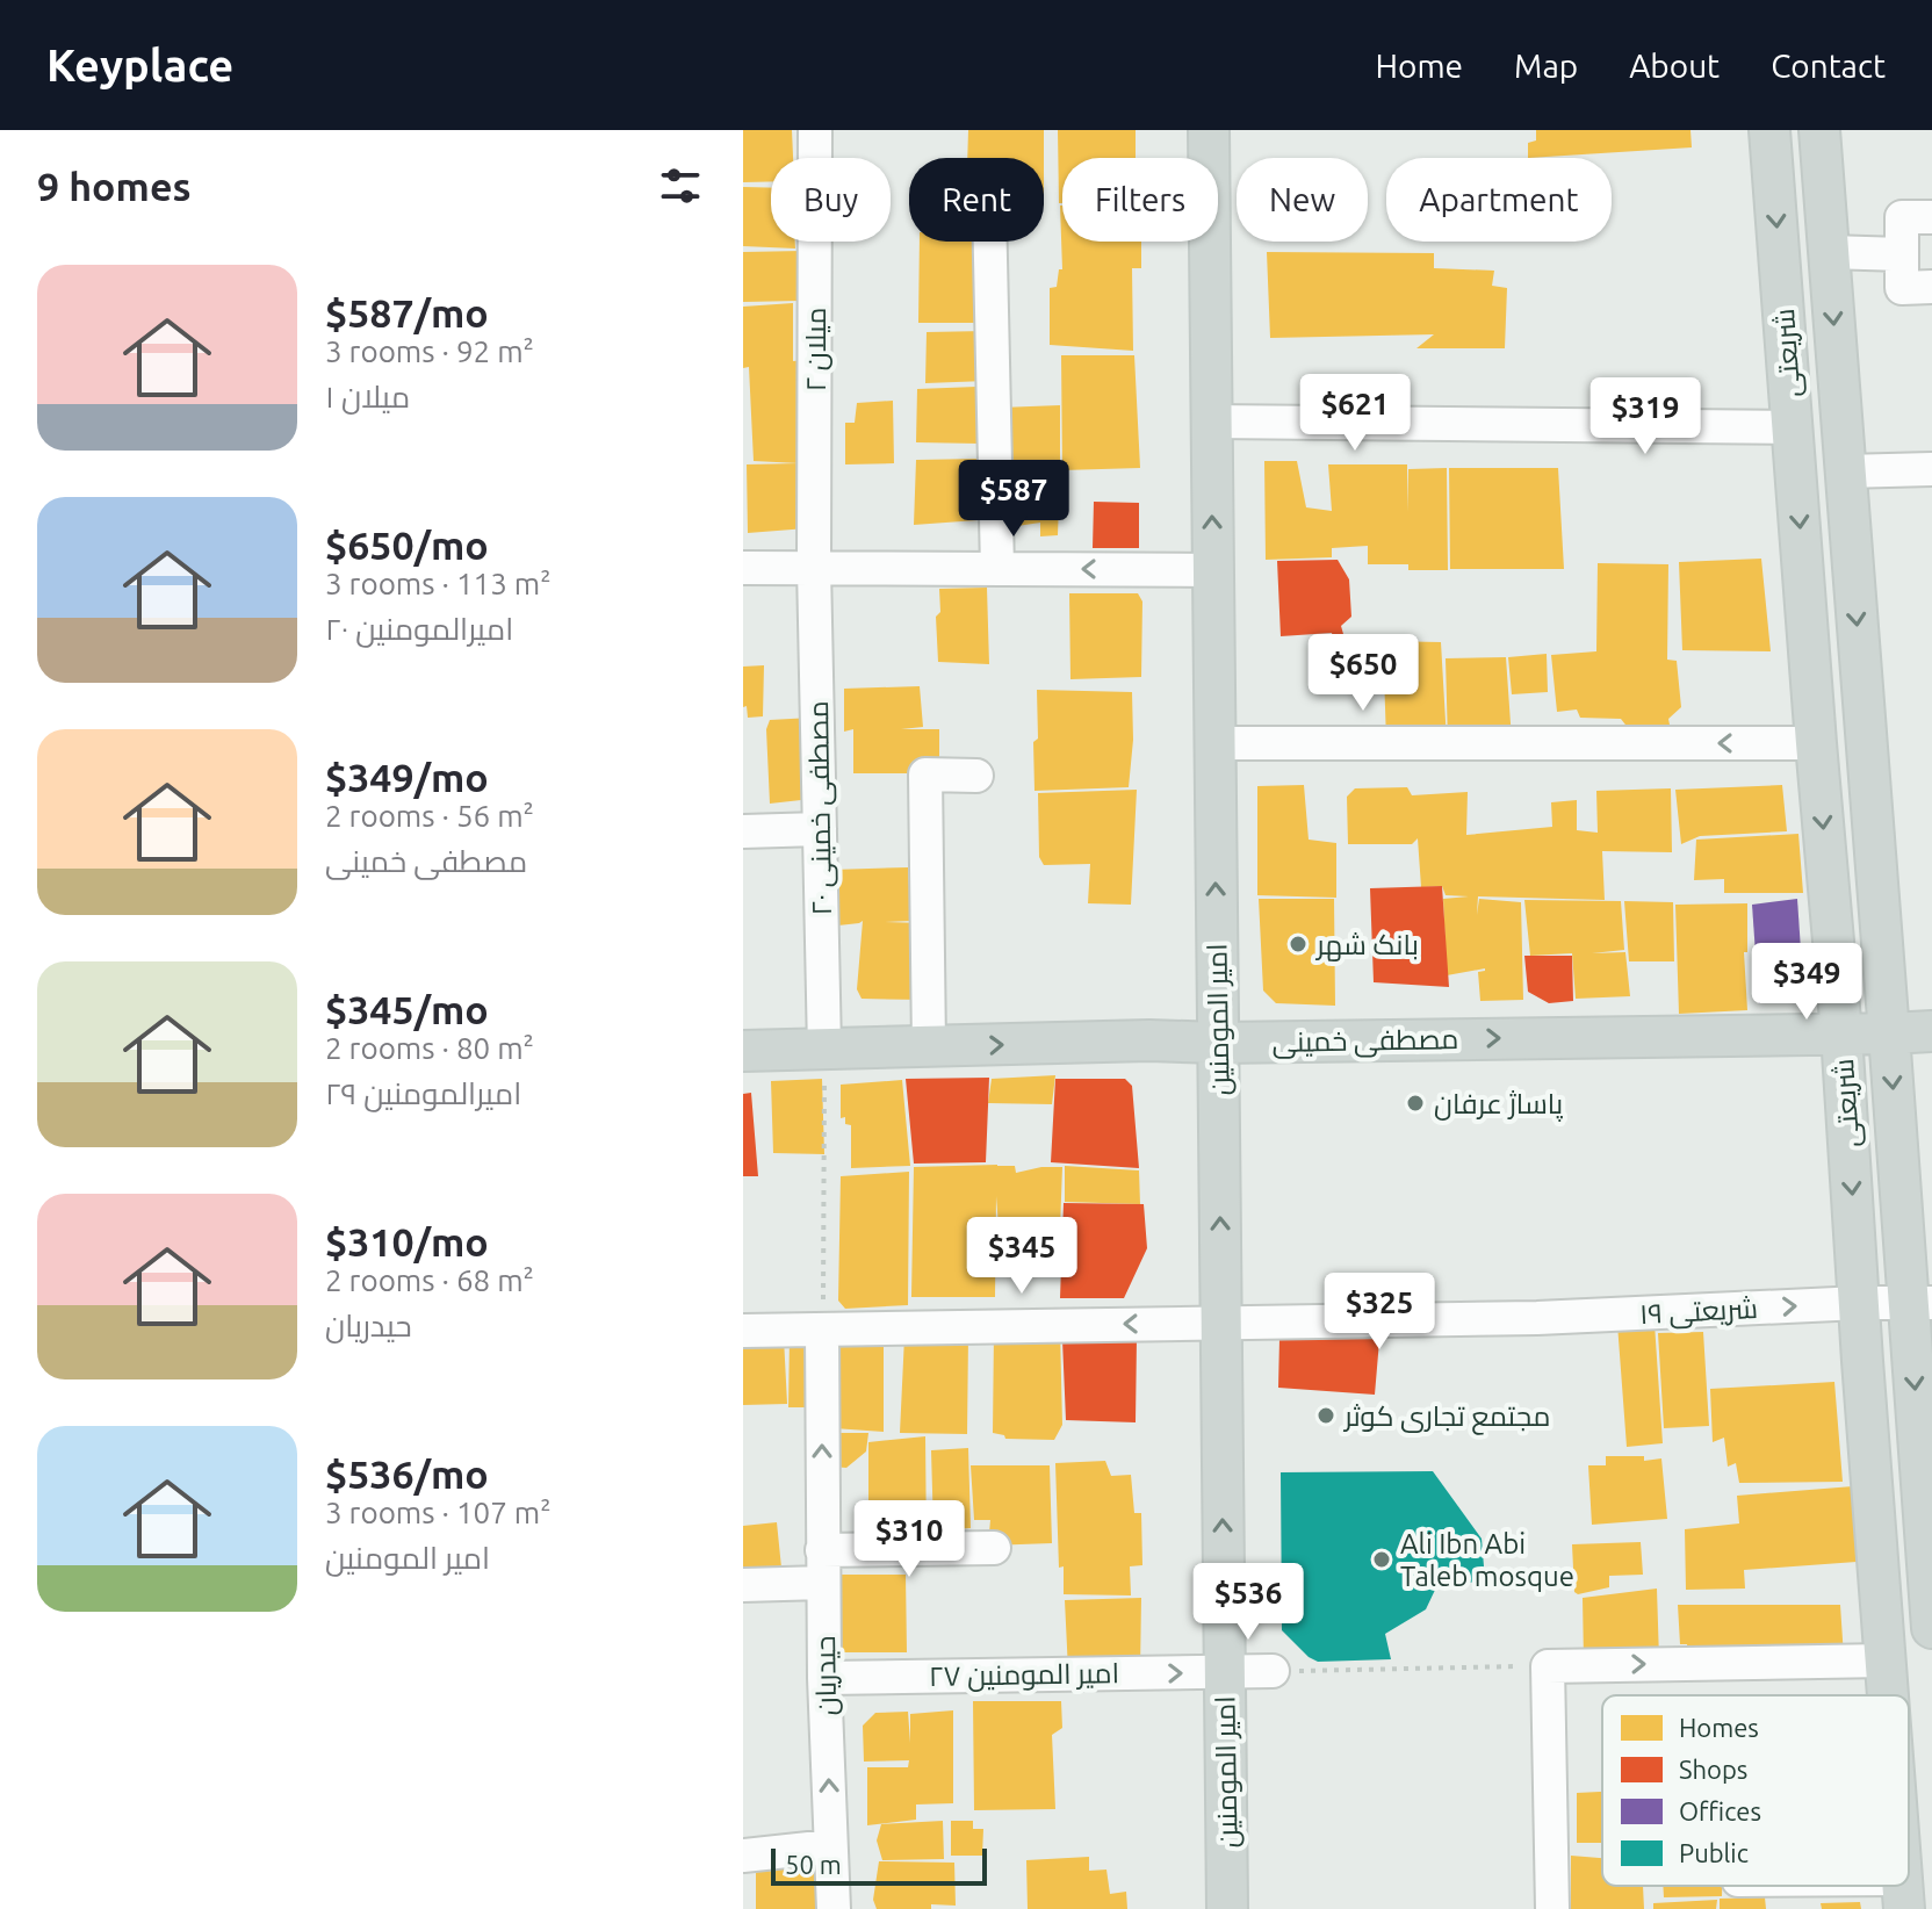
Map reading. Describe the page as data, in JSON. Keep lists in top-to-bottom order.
{
  "streets": {
    "main road": ["شریعتی", "امیر المومنین", "مصطفی خمینی"],
    "street": [
      "میلان ۲",
      "مصطفی خمینی ۲۰",
      "شریعتی ۱۹",
      "امیر المومنین ۲۷",
      "حیدریان"
    ]
  },
  "crossings": [
    ["میلان ۲", "مصطفی خمینی ۲۰"],
    ["شریعتی", "مصطفی خمینی"],
    ["شریعتی", "شریعتی ۱۹"],
    ["مصطفی خمینی ۲۰", "مصطفی خمینی"],
    ["امیر المومنین", "مصطفی خمینی"],
    ["امیر المومنین", "شریعتی ۱۹"],
    ["امیر المومنین", "امیر المومنین ۲۷"],
    ["شریعتی ۱۹", "حیدریان"],
    ["امیر المومنین ۲۷", "حیدریان"]
  ],
  "one_way": [
    "شریعتی",
    "امیر المومنین",
    "مصطفی خمینی",
    "حیدریان"
  ],
  "places": [
    "بانک شهر",
    "پاساژ عرفان",
    "مجتمع تجاری کوثر",
    "Ali Ibn Abi Taleb mosque"
  ],
  "legend": [
    "Homes",
    "Shops",
    "Offices",
    "Public"
  ],
  "scale_bar": "50 m",
  "page": {
    "header": "Keyplace",
    "nav": [
      "Home",
      "Map",
      "About",
      "Contact"
    ],
    "heading": "9 homes",
    "chip": [
      "Buy",
      "Rent",
      "Filters",
      "New",
      "Apartment"
    ],
    "list": [
      {
        "name": "$587/mo",
        "note": "3 rooms · 92 m² · میلان ۱"
      },
      {
        "name": "$650/mo",
        "note": "3 rooms · 113 m² · امیرالمومنین ۲۰"
      },
      {
        "name": "$349/mo",
        "note": "2 rooms · 56 m² · مصطفی خمینی"
      },
      {
        "name": "$345/mo",
        "note": "2 rooms · 80 m² · امیرالمومنین ۲۹"
      },
      {
        "name": "$310/mo",
        "note": "2 rooms · 68 m² · حیدریان"
      },
      {
        "name": "$536/mo",
        "note": "3 rooms · 107 m² · امیر المومنین"
      }
    ],
    "price": [
      "$621",
      "$319",
      "$587",
      "$650",
      "$349",
      "$345",
      "$325",
      "$310",
      "$536"
    ],
    "scale": "50 m"
  }
}
